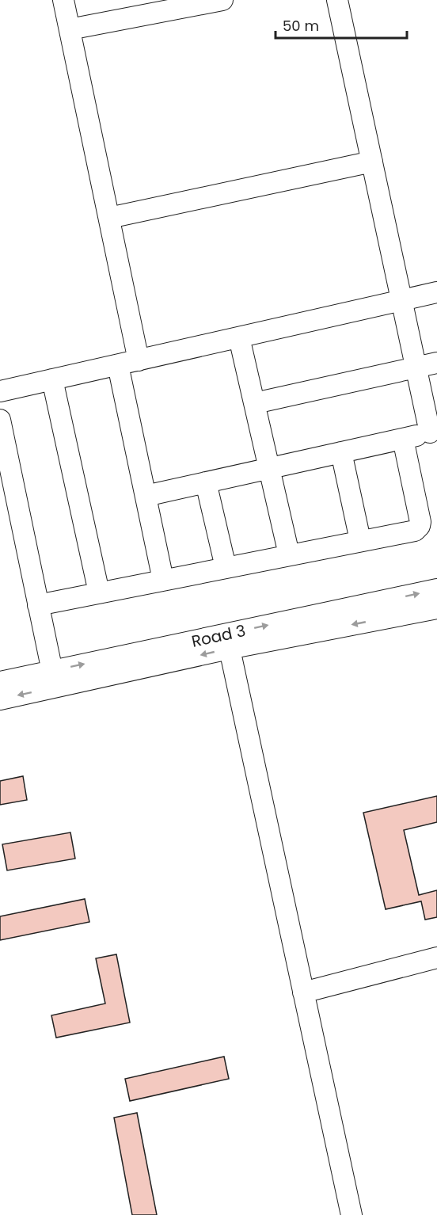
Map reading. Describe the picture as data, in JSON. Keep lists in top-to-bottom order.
{
  "streets": {
    "street": ["Road 3"]
  },
  "scale_bar": "50 m"
}
